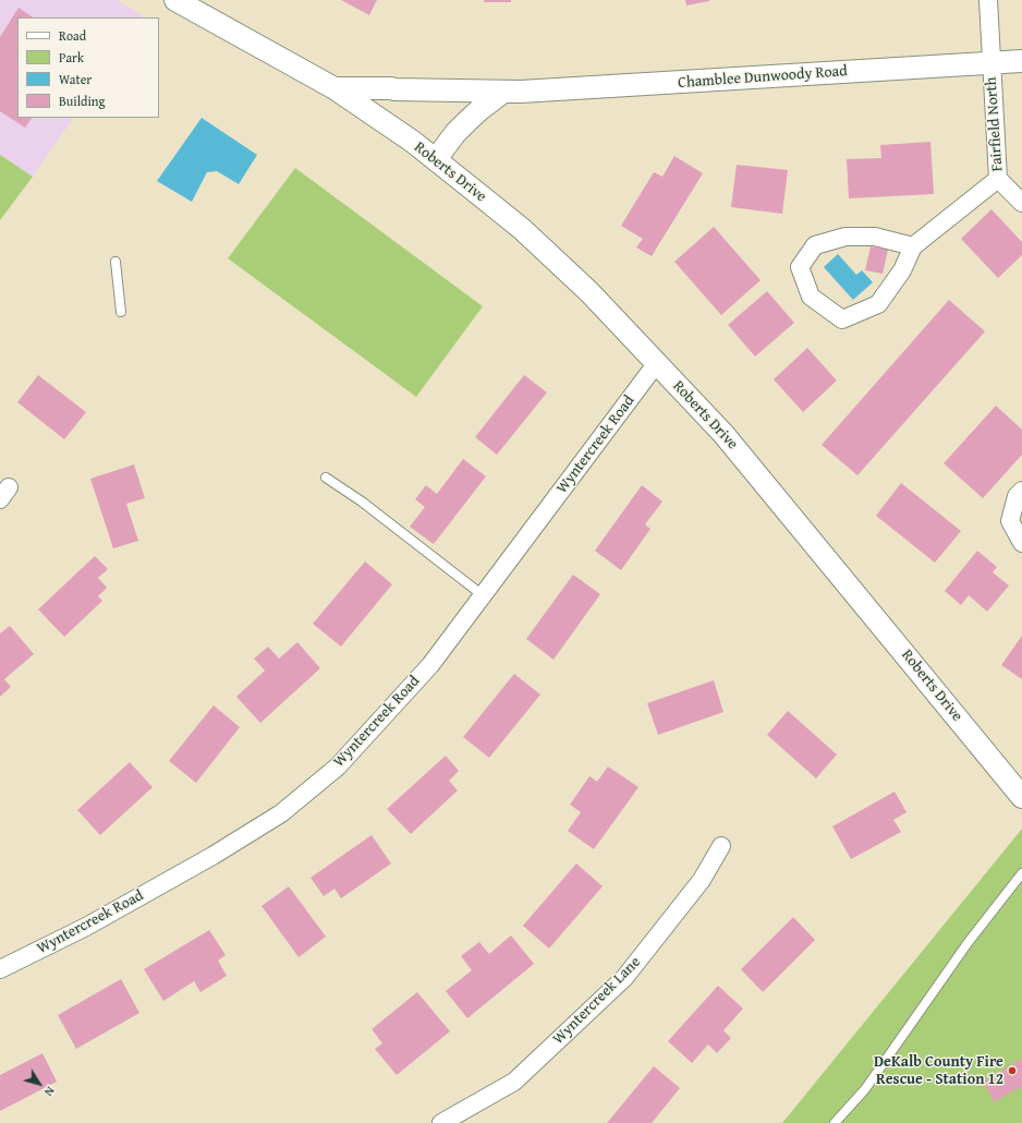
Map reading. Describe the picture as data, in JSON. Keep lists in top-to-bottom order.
{
  "streets": {
    "street": [
      "Chamblee Dunwoody Road",
      "Fairfield North",
      "Roberts Drive",
      "Wyntercreek Road",
      "Wyntercreek Lane"
    ]
  },
  "crossings": [
    ["Chamblee Dunwoody Road", "Fairfield North"],
    ["Chamblee Dunwoody Road", "Roberts Drive"],
    ["Roberts Drive", "Wyntercreek Road"]
  ],
  "places": ["DeKalb County Fire Rescue - Station 12"],
  "legend": [
    "Road",
    "Park",
    "Water",
    "Building"
  ],
  "north": "bottom right"
}
